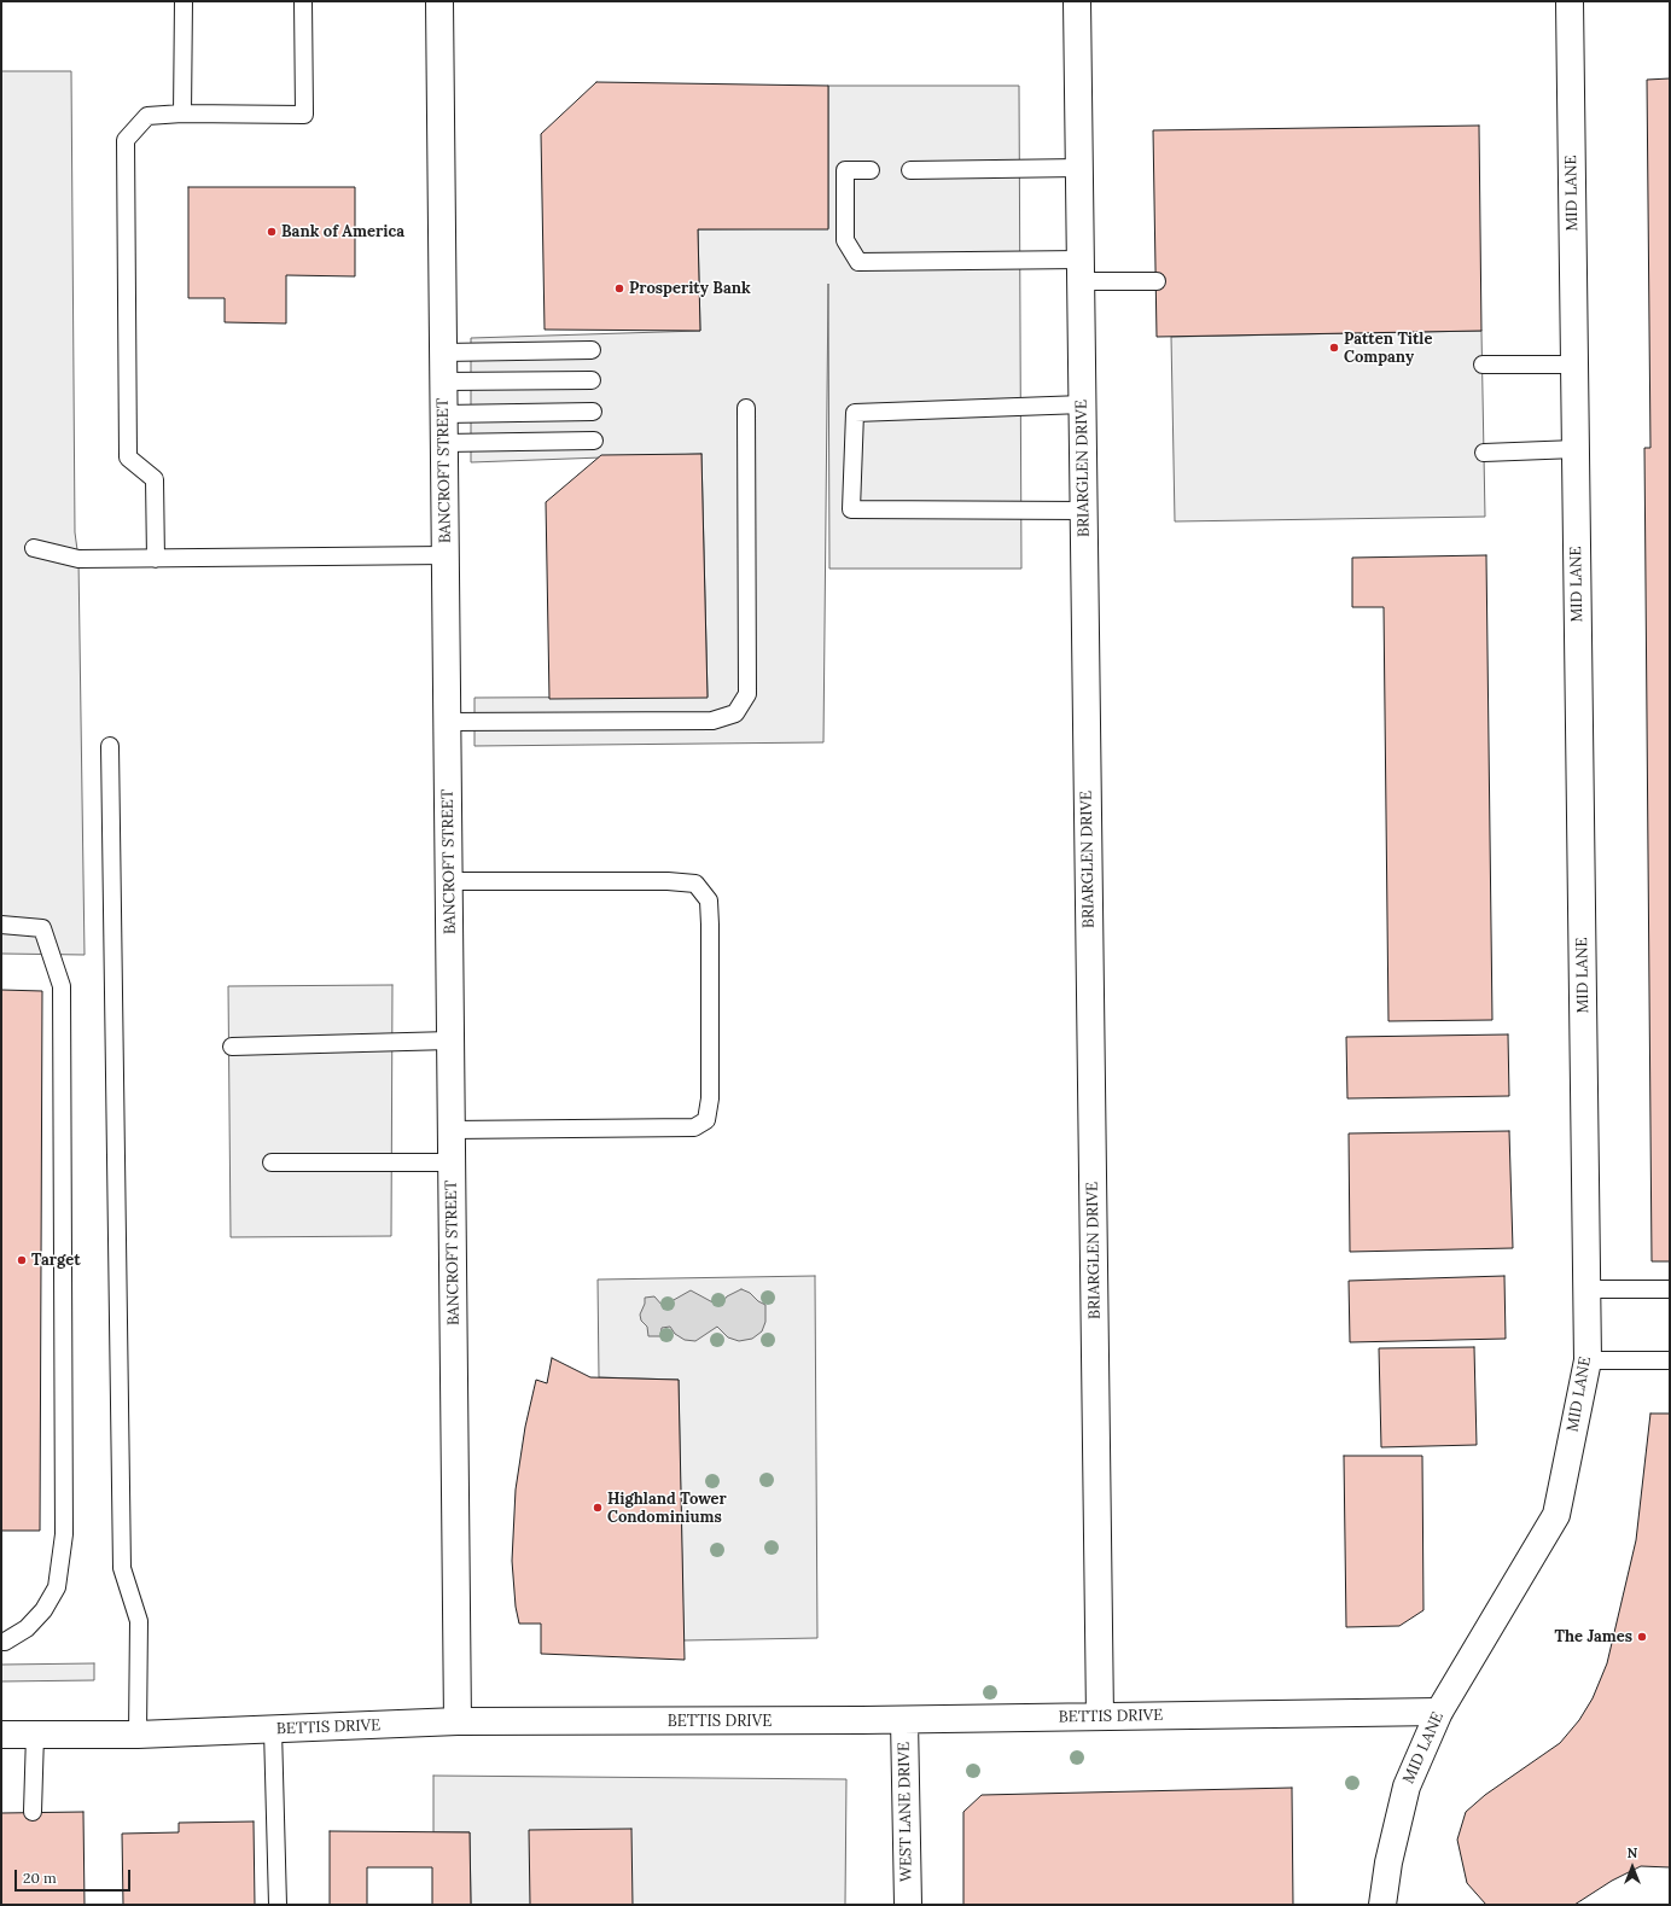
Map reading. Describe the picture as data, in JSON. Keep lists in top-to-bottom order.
{
  "streets": {
    "street": [
      "MID LANE",
      "BRIARGLEN DRIVE",
      "BANCROFT STREET",
      "BETTIS DRIVE",
      "WEST LANE DRIVE"
    ]
  },
  "crossings": [
    ["MID LANE", "BETTIS DRIVE"],
    ["BRIARGLEN DRIVE", "BETTIS DRIVE"],
    ["BANCROFT STREET", "BETTIS DRIVE"],
    ["BETTIS DRIVE", "WEST LANE DRIVE"]
  ],
  "places": [
    "Bank of America",
    "Prosperity Bank",
    "Patten Title Company",
    "Target",
    "Highland Tower Condominiums",
    "The James"
  ],
  "scale_bar": "20 m",
  "north": "top"
}
